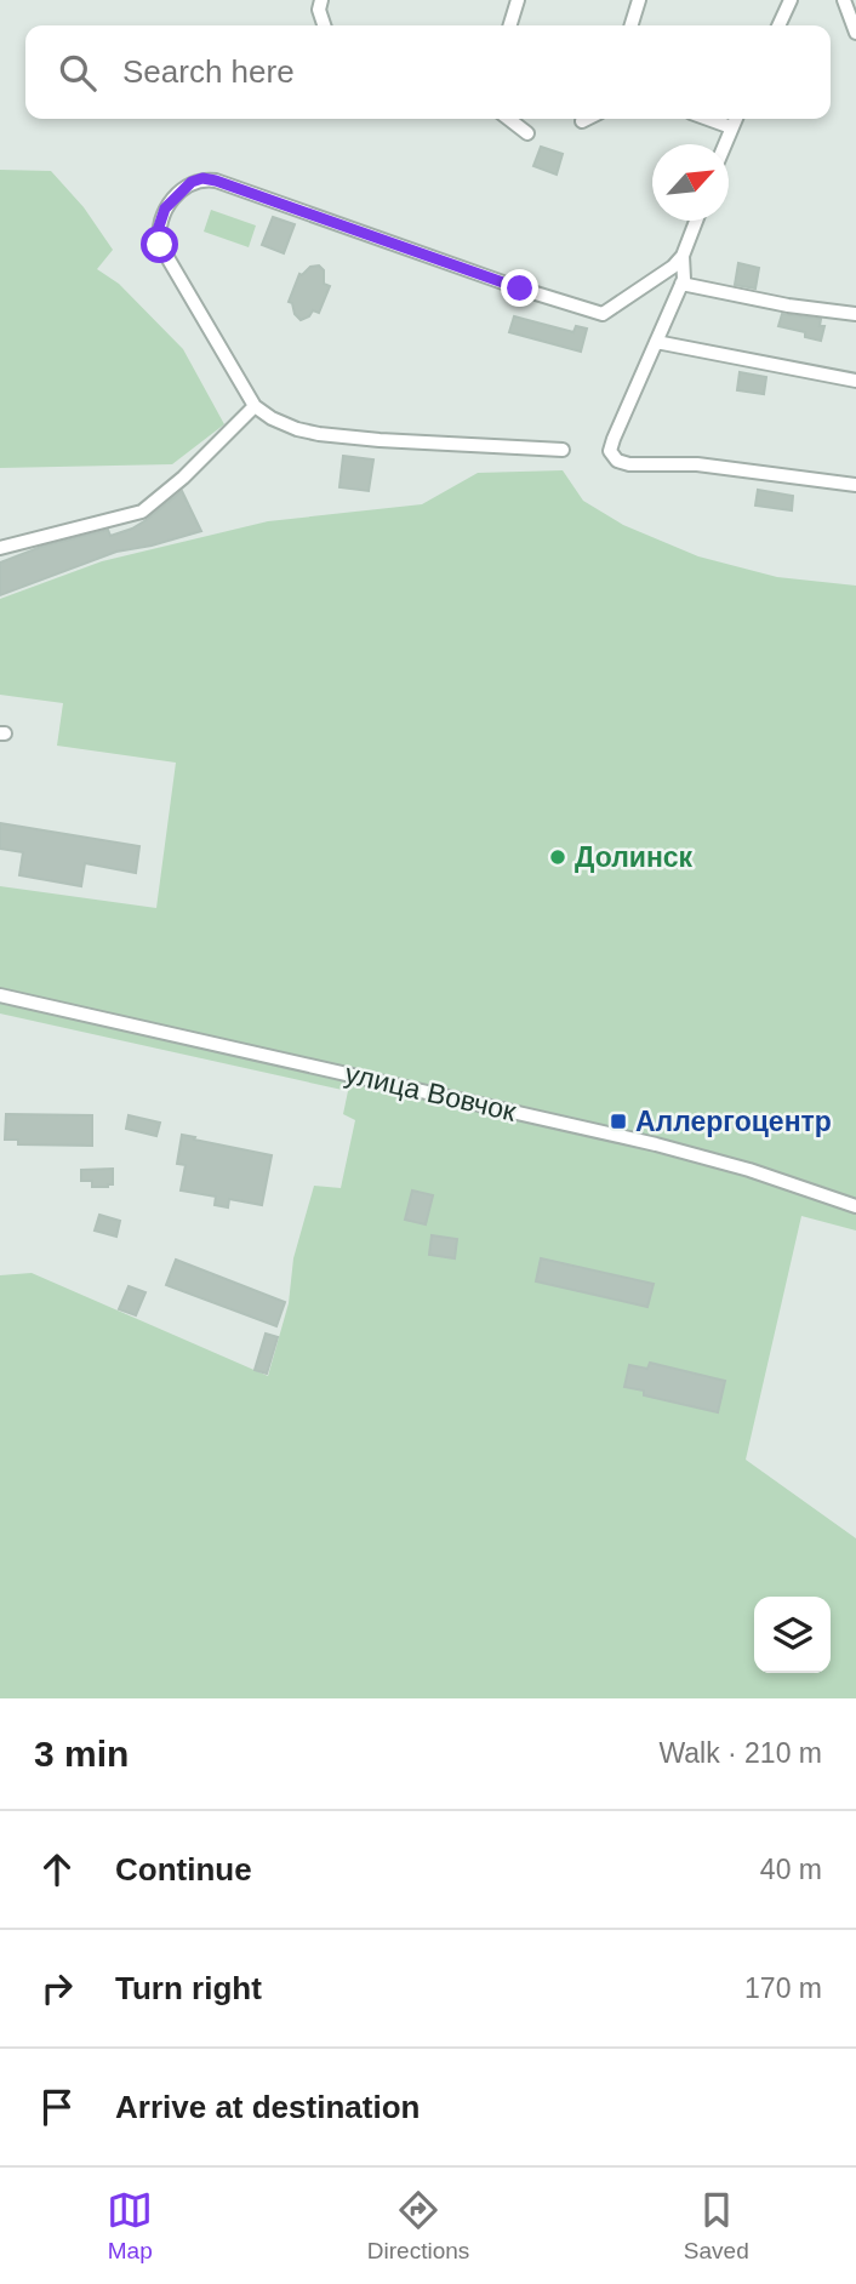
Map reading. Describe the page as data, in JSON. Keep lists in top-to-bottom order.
{
  "streets": {
    "street": ["улица Вовчок"]
  },
  "places": {
    "other": ["Долинск"],
    "transit": ["Аллергоцентр"]
  },
  "north": "top right",
  "page": {
    "search": "Search here",
    "heading": ["3 min", "Walk · 210 m"],
    "list": [
      ["Continue", "40 m"],
      ["Turn right", "170 m"],
      "Arrive at destination"
    ],
    "nav": ["Map", "Directions", "Saved"]
  }
}
